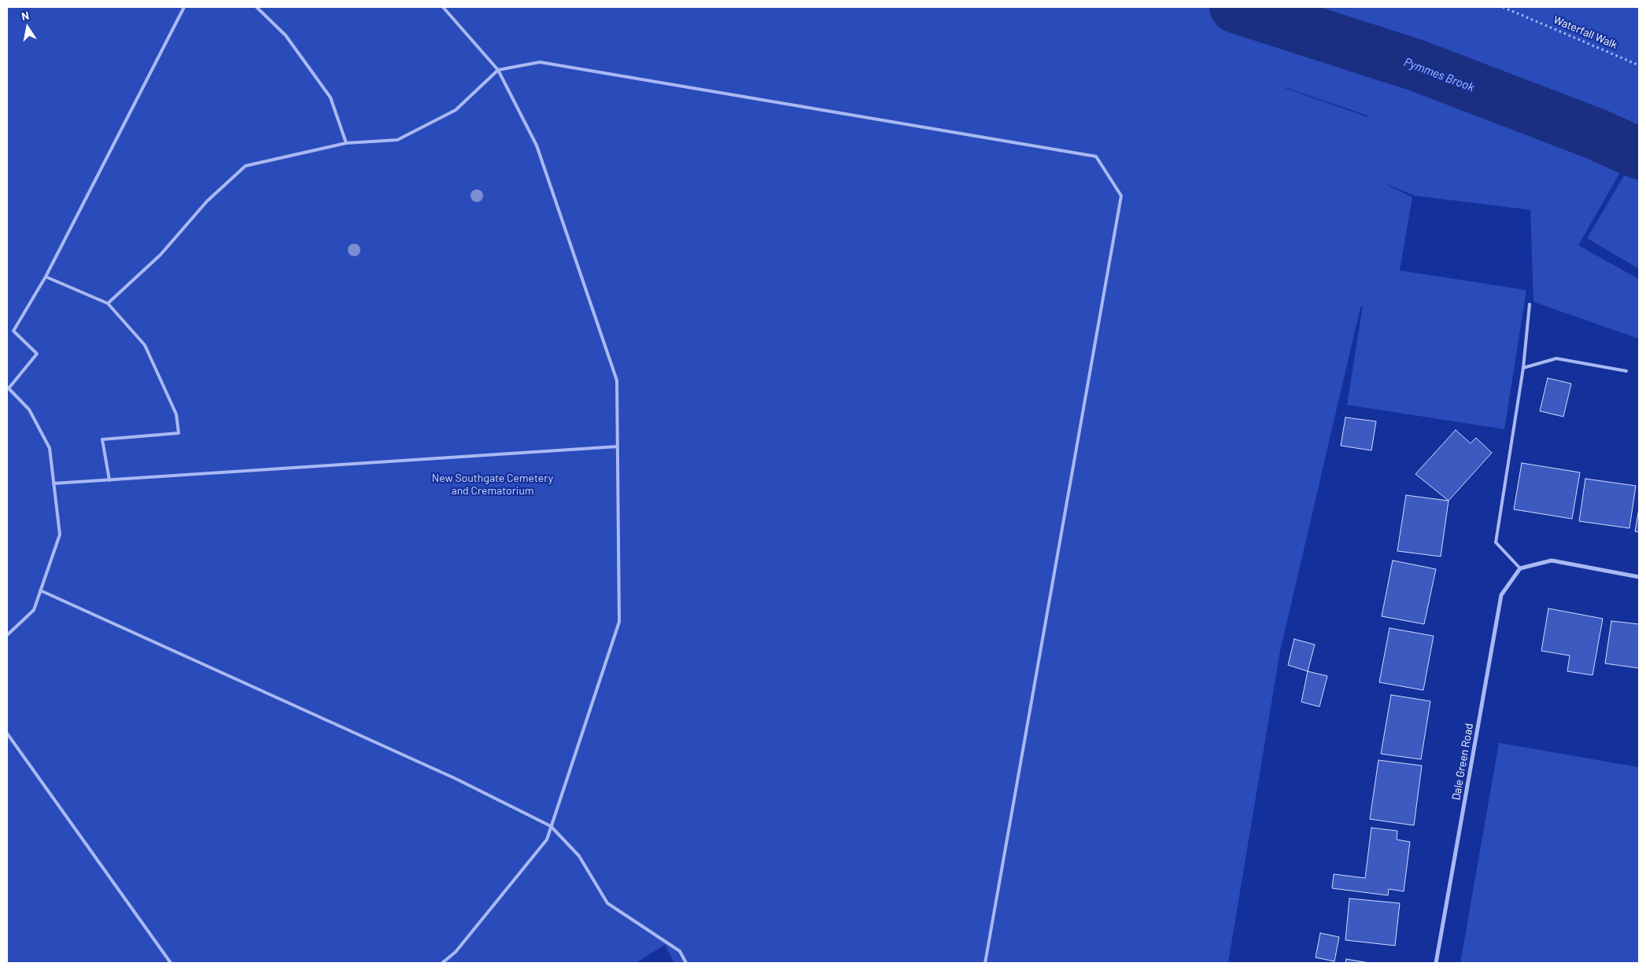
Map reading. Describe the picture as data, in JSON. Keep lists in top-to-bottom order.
{
  "streets": {
    "street": ["Dale Green Road"],
    "path": ["Waterfall Walk"]
  },
  "water": ["Pymmes Brook"],
  "parks": ["New Southgate Cemetery and Crematorium"],
  "north": "top"
}
